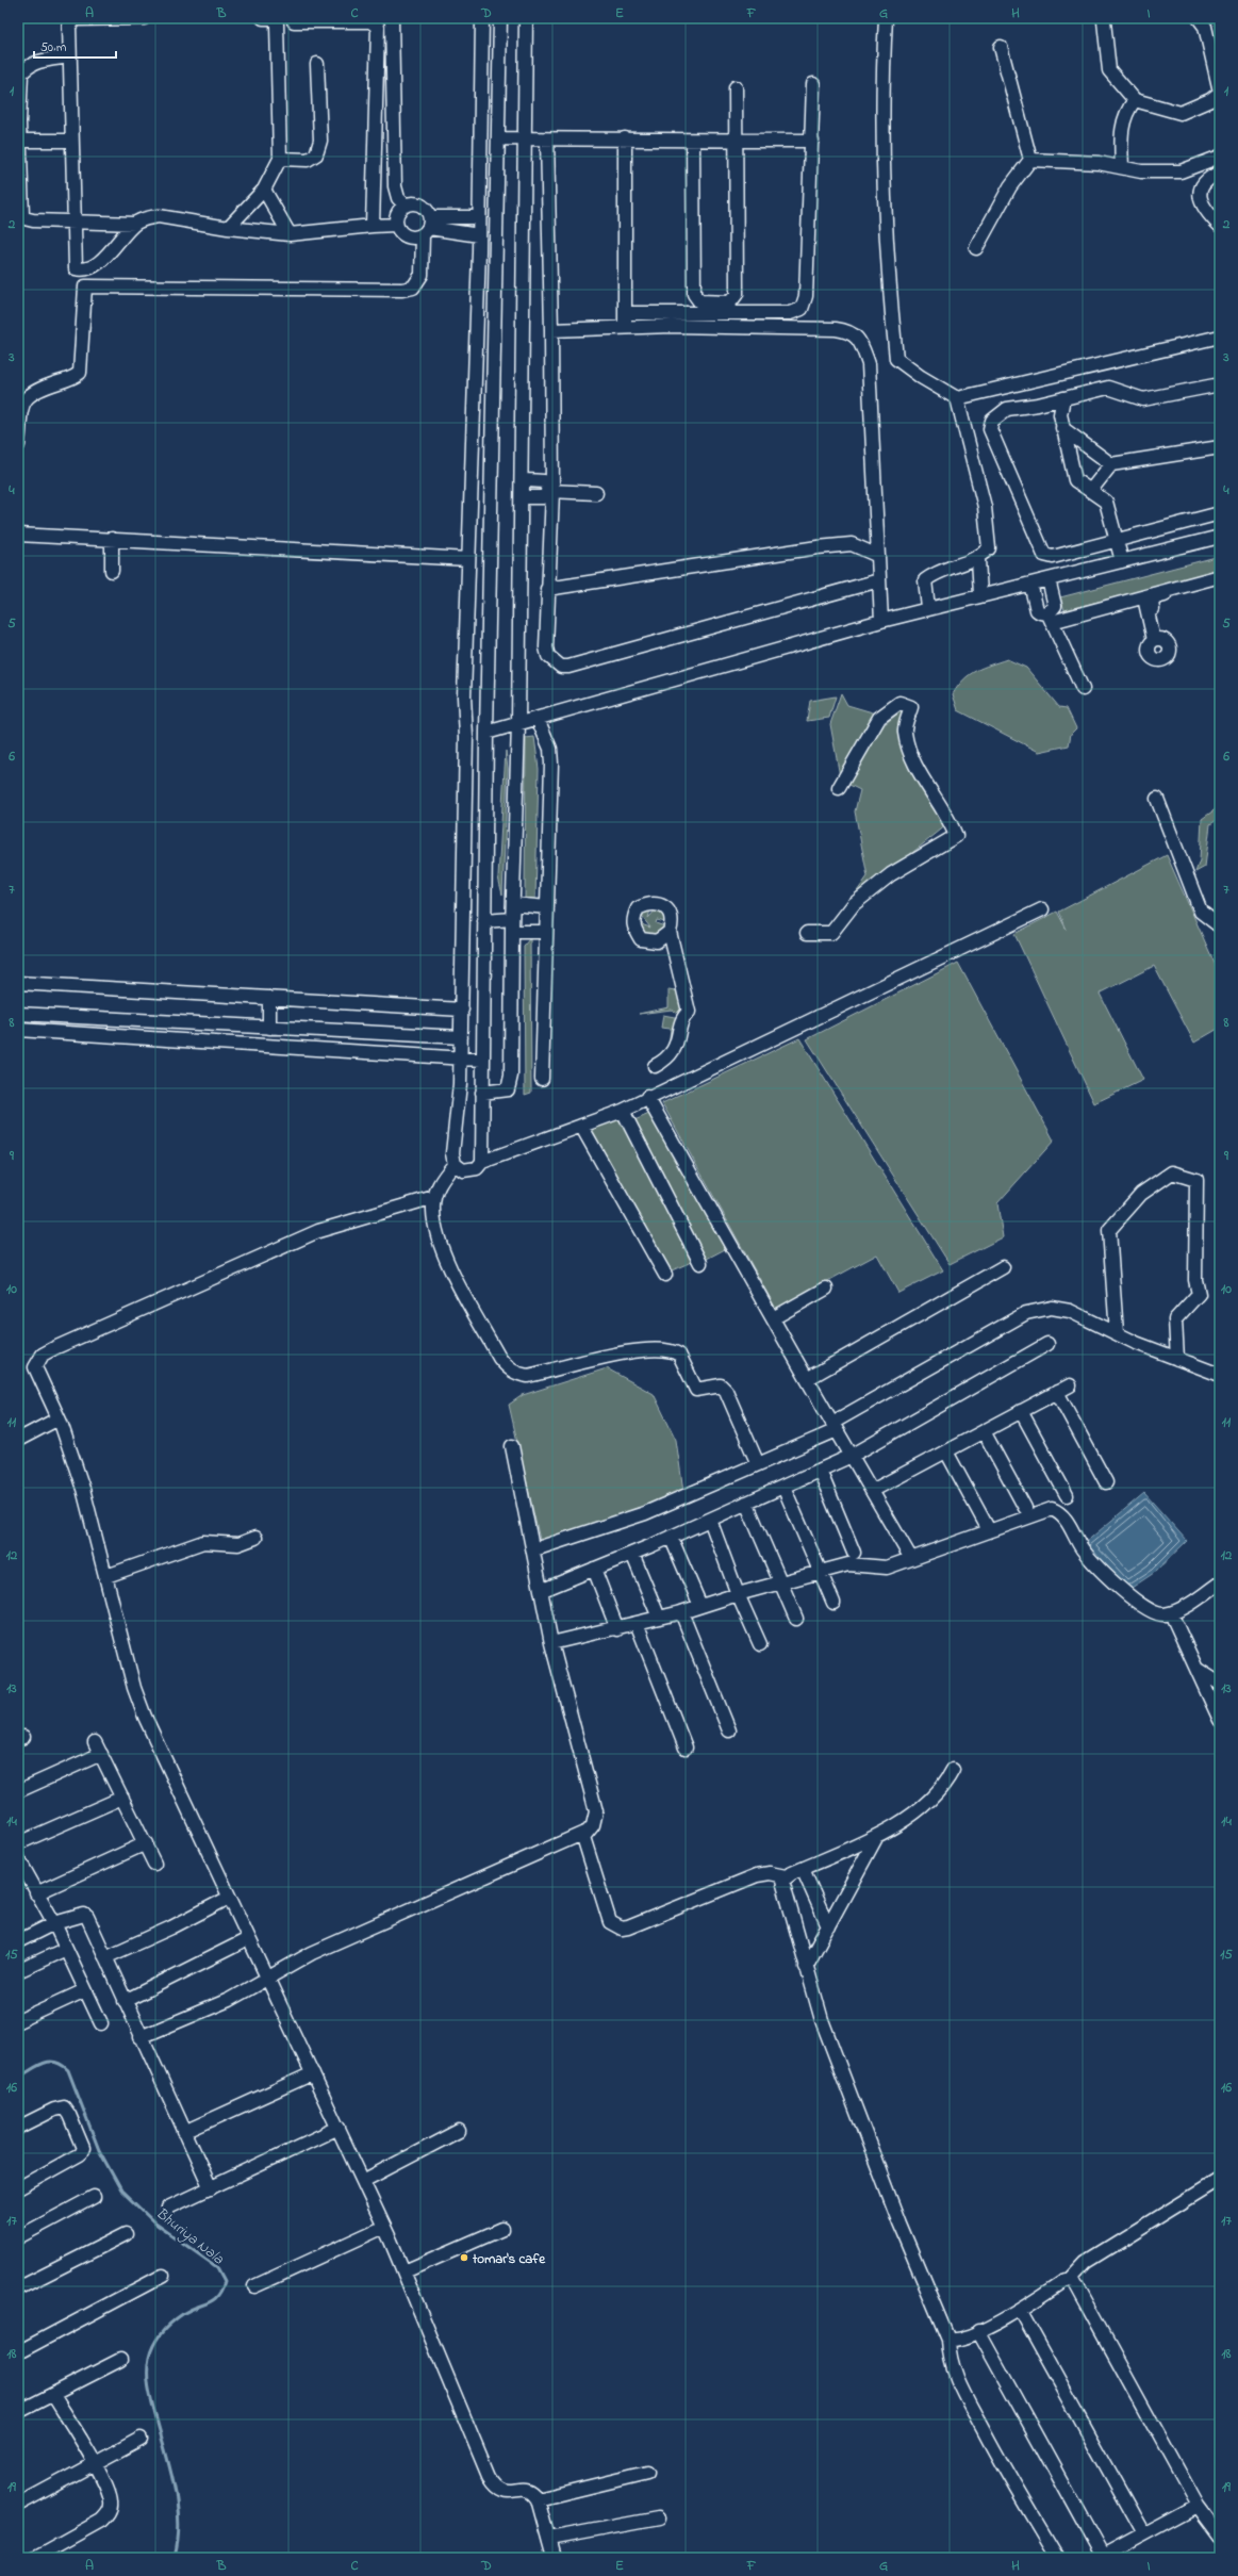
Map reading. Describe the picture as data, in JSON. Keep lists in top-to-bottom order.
{
  "water": ["Bhuriya Nala"],
  "places": ["tomar's cafe"],
  "scale_bar": "50 m",
  "grid": {
    "columns": [
      "A",
      "B",
      "C",
      "D",
      "E",
      "F",
      "G",
      "H",
      "I"
    ],
    "rows": [
      "1",
      "2",
      "3",
      "4",
      "5",
      "6",
      "7",
      "8",
      "9",
      "10",
      "11",
      "12",
      "13",
      "14",
      "15",
      "16",
      "17",
      "18",
      "19"
    ]
  }
}
